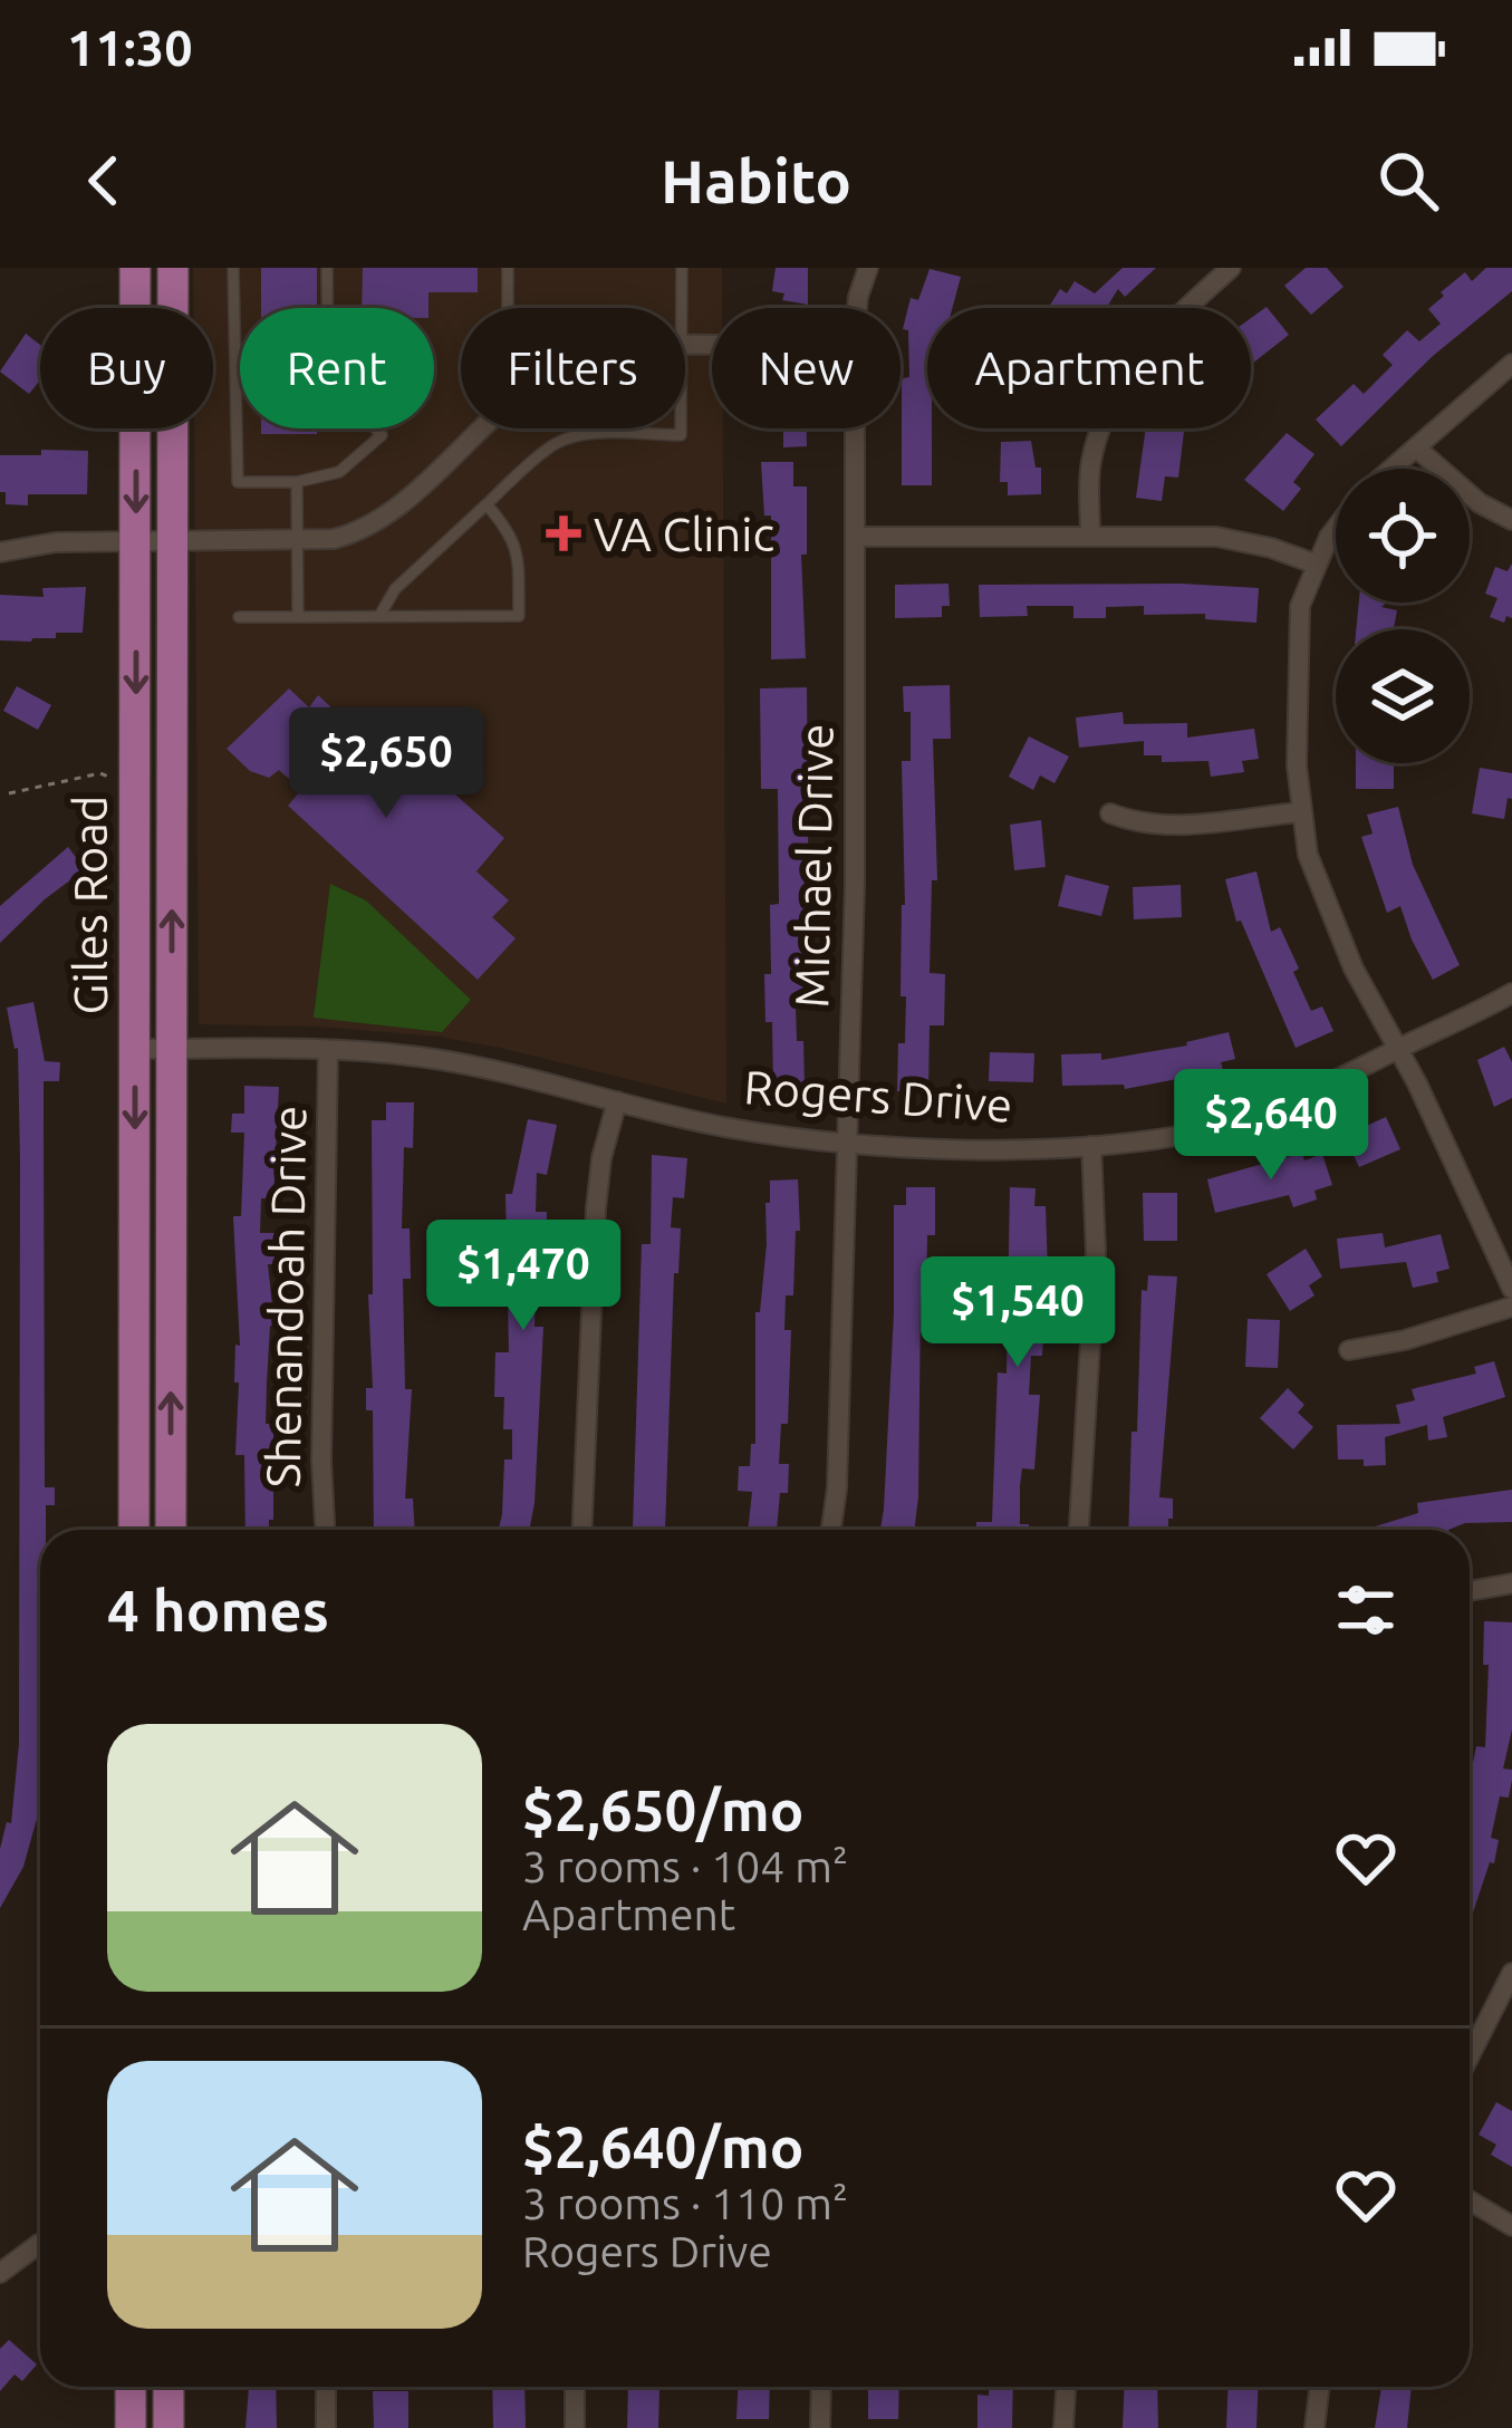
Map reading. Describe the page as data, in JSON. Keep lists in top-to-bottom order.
{
  "streets": {
    "main road": ["Giles Road"],
    "street": ["Michael Drive", "Rogers Drive", "Shenandoah Drive"]
  },
  "crossings": [
    ["Michael Drive", "Rogers Drive"],
    ["Giles Road", "Rogers Drive"],
    ["Rogers Drive", "Shenandoah Drive"]
  ],
  "places": {
    "health": ["VA Clinic"]
  },
  "page": {
    "status": "11:30",
    "header": "Habito",
    "chip": [
      "Buy",
      "Rent",
      "Filters",
      "New",
      "Apartment"
    ],
    "price": [
      "$2,650",
      "$2,640",
      "$1,470",
      "$1,540"
    ],
    "heading": "4 homes",
    "list": [
      {
        "name": "$2,650/mo",
        "note": "3 rooms · 104 m² · Apartment"
      },
      {
        "name": "$2,640/mo",
        "note": "3 rooms · 110 m² · Rogers Drive"
      }
    ]
  }
}
